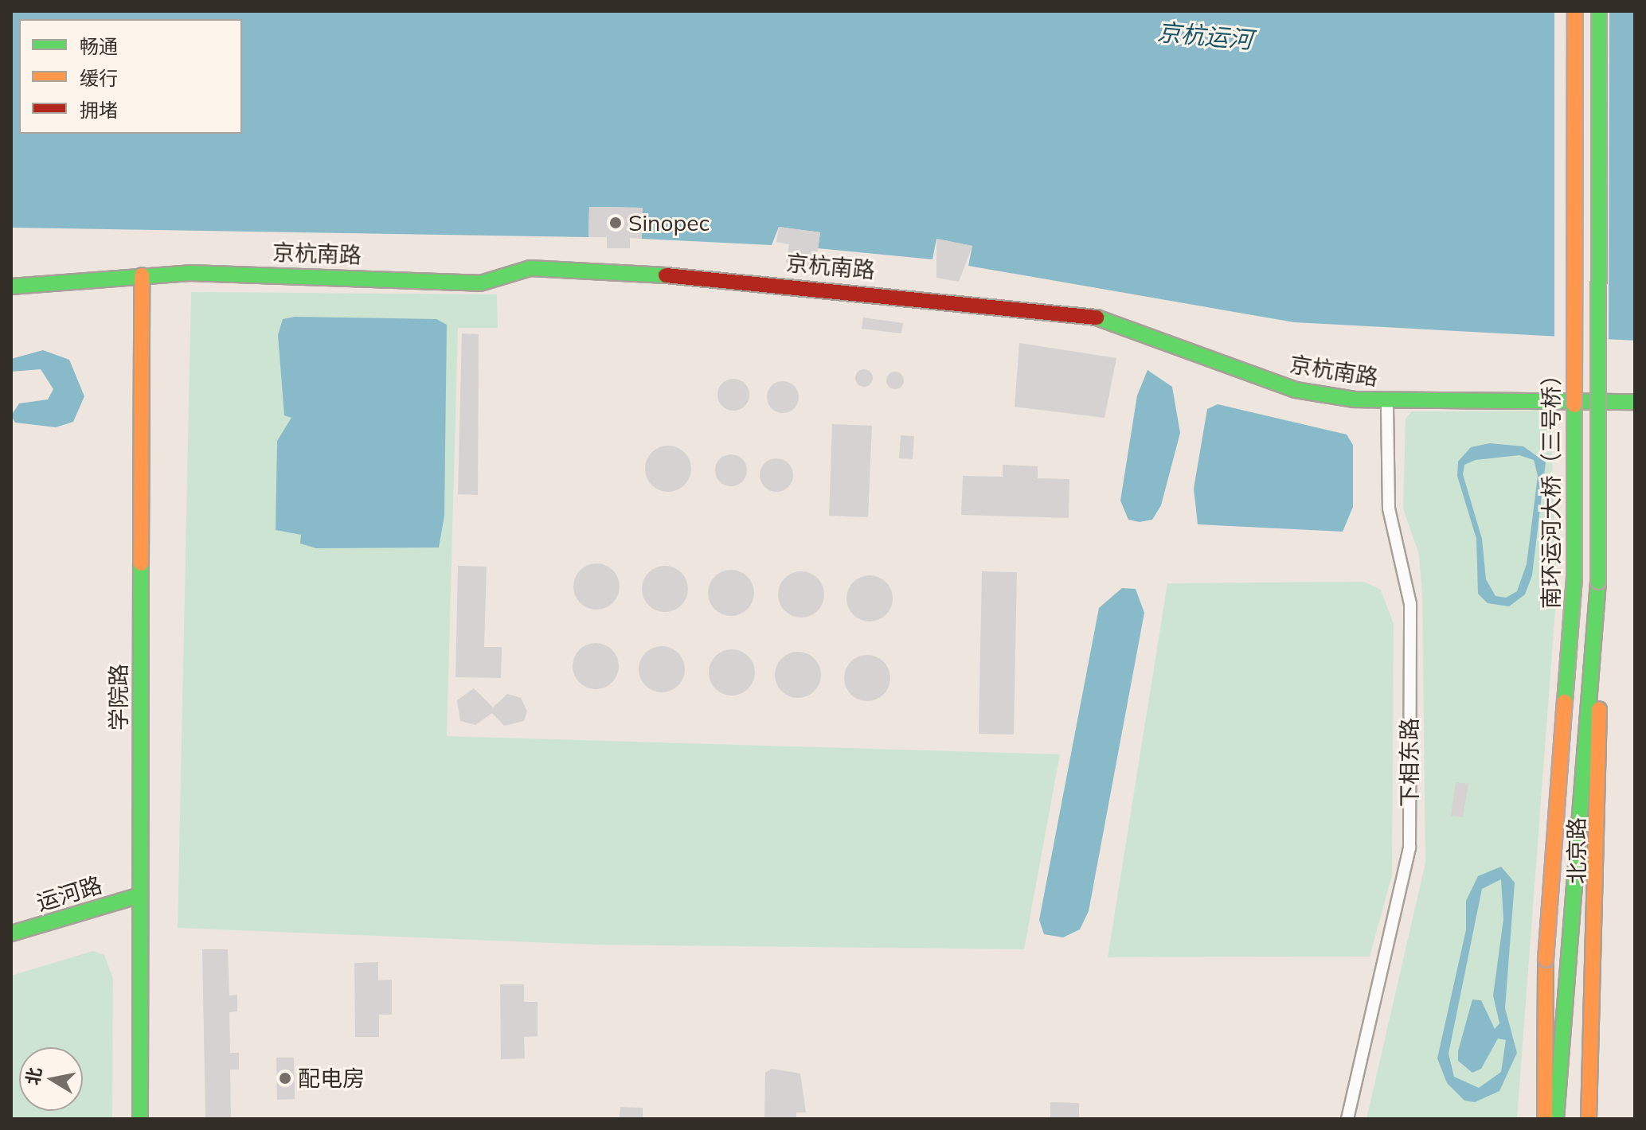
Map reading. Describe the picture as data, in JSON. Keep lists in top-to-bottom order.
{
  "streets": {
    "main road": [
      "京杭南路",
      "南环运河大桥（三号桥）",
      "学院路",
      "北京路",
      "运河路"
    ],
    "street": ["下相东路"]
  },
  "crossings": [
    ["京杭南路", "学院路"],
    ["京杭南路", "下相东路"],
    ["学院路", "运河路"]
  ],
  "water": ["京杭运河"],
  "places": ["Sinopec", "配电房"],
  "legend": ["畅通", "缓行", "拥堵"],
  "north": "left"
}
